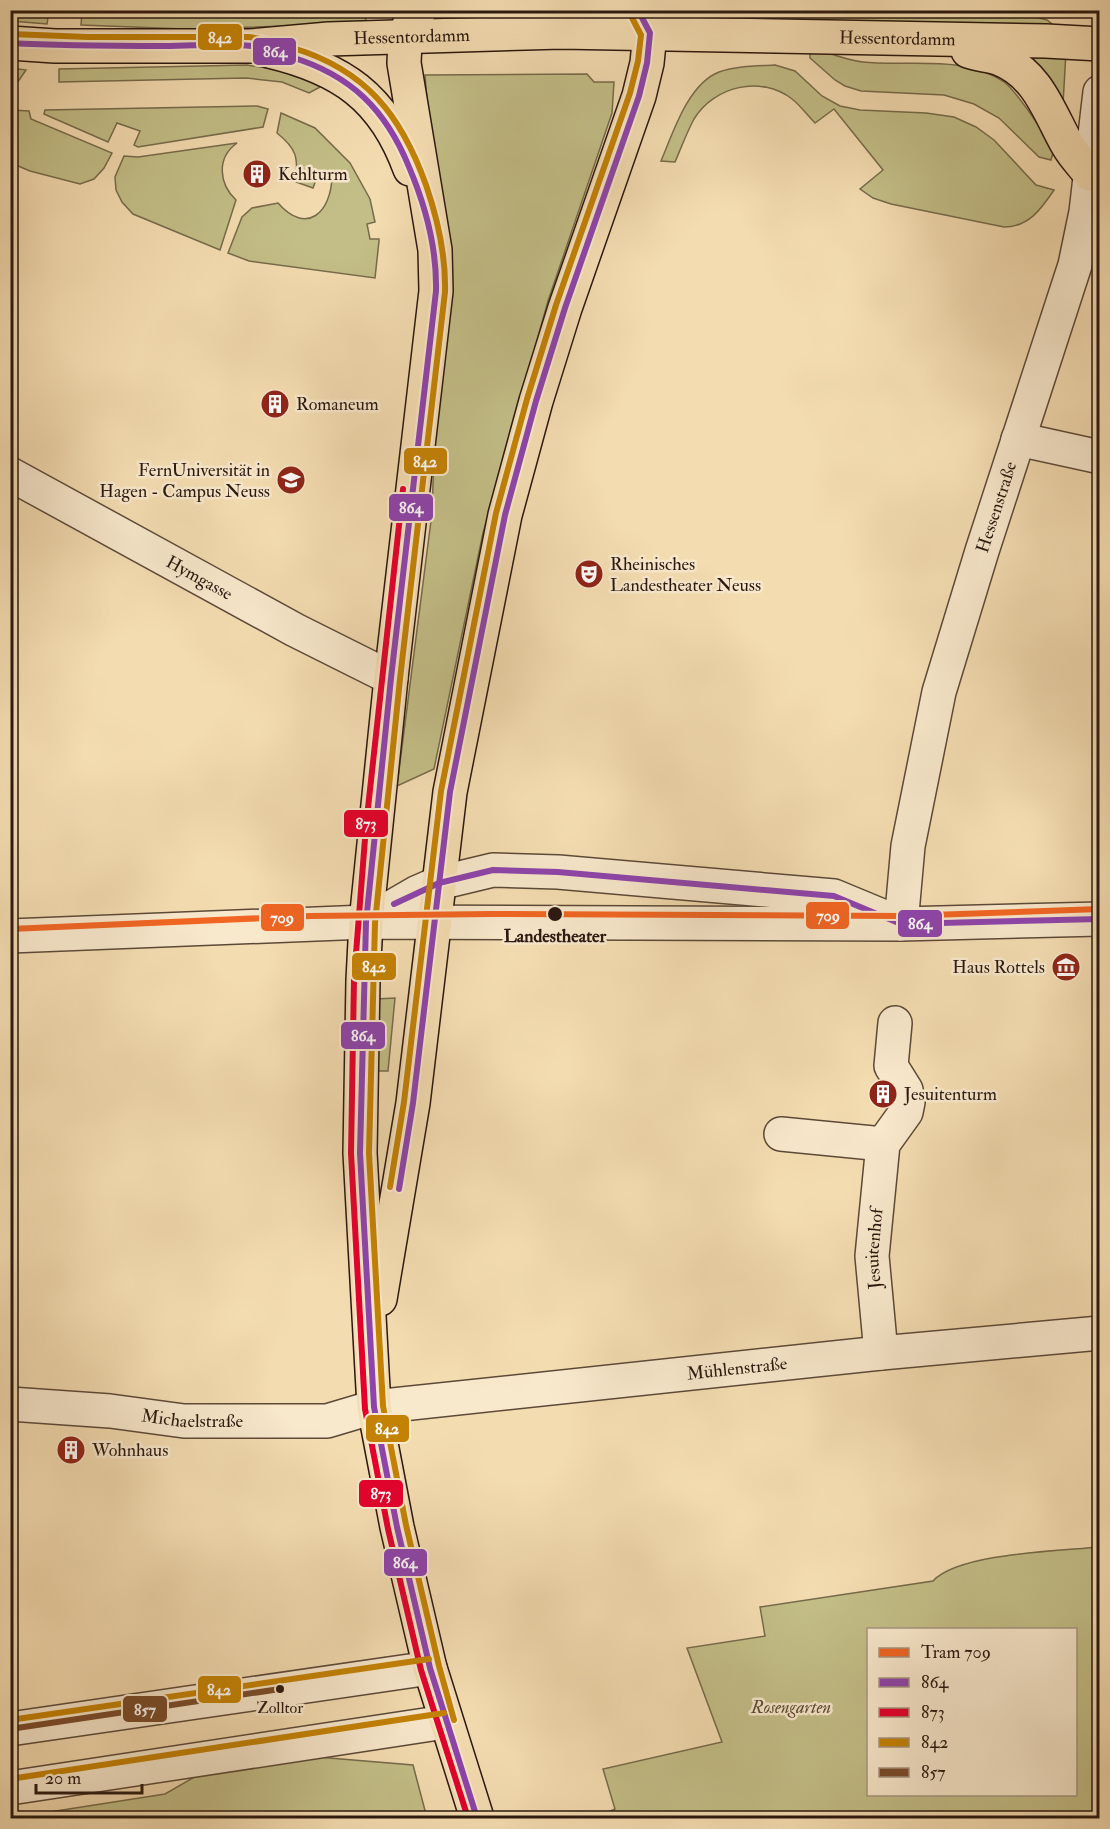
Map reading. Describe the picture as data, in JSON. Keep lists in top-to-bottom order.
{
  "streets": {
    "main road": ["Hessentordamm"],
    "street": [
      "Hessenstraße",
      "Hymgasse",
      "Jesuitenhof",
      "Mühlenstraße",
      "Michaelstraße"
    ]
  },
  "crossings": [
    ["Jesuitenhof", "Mühlenstraße"],
    ["Mühlenstraße", "Michaelstraße"]
  ],
  "parks": ["Rosengarten"],
  "places": {
    "building": [
      "Kehlturm",
      "Romaneum",
      "Jesuitenturm",
      "Wohnhaus"
    ],
    "school or university": ["FernUniversität in Hagen - Campus Neuss"],
    "theatre": ["Rheinisches Landestheater Neuss"],
    "other": ["Landestheater", "Zolltor"],
    "museum": ["Haus Rottels"]
  },
  "lines": [
    "transit line 864",
    "transit line 842",
    "transit line 873",
    "tram line 709",
    "transit line 857"
  ],
  "legend": [
    "Tram 709",
    "864",
    "873",
    "842",
    "857"
  ],
  "scale_bar": "20 m"
}
